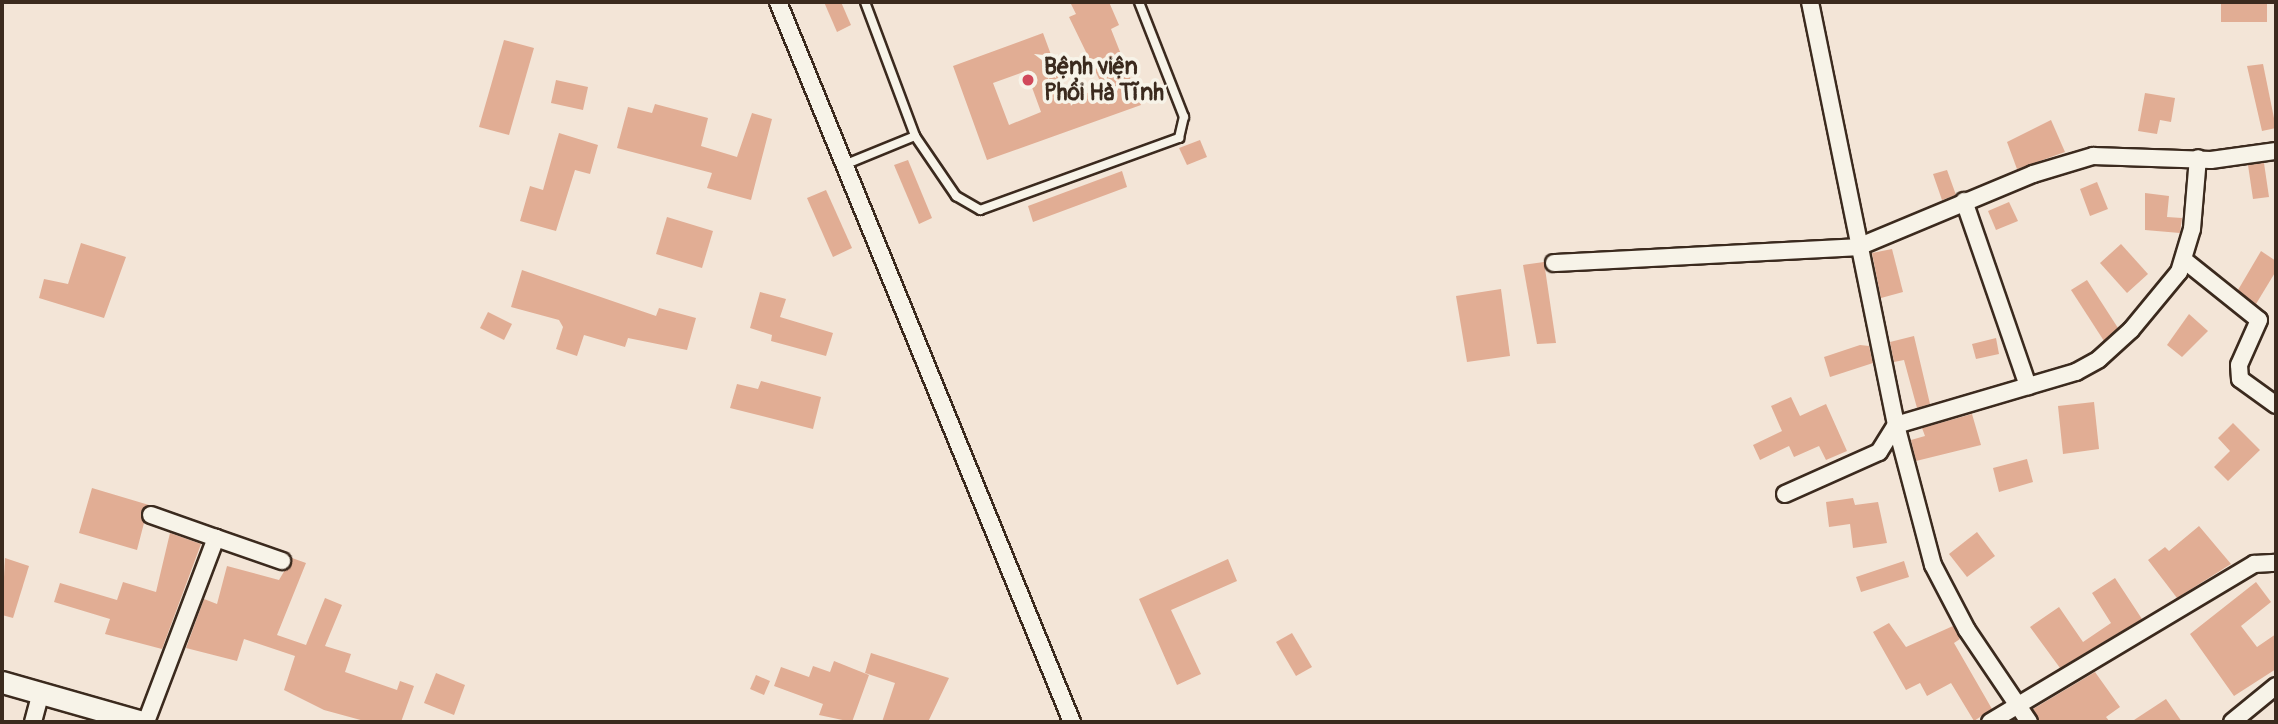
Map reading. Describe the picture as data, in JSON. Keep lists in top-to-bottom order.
{
  "places": ["Bệnh viện Phổi Hà Tĩnh"]
}
